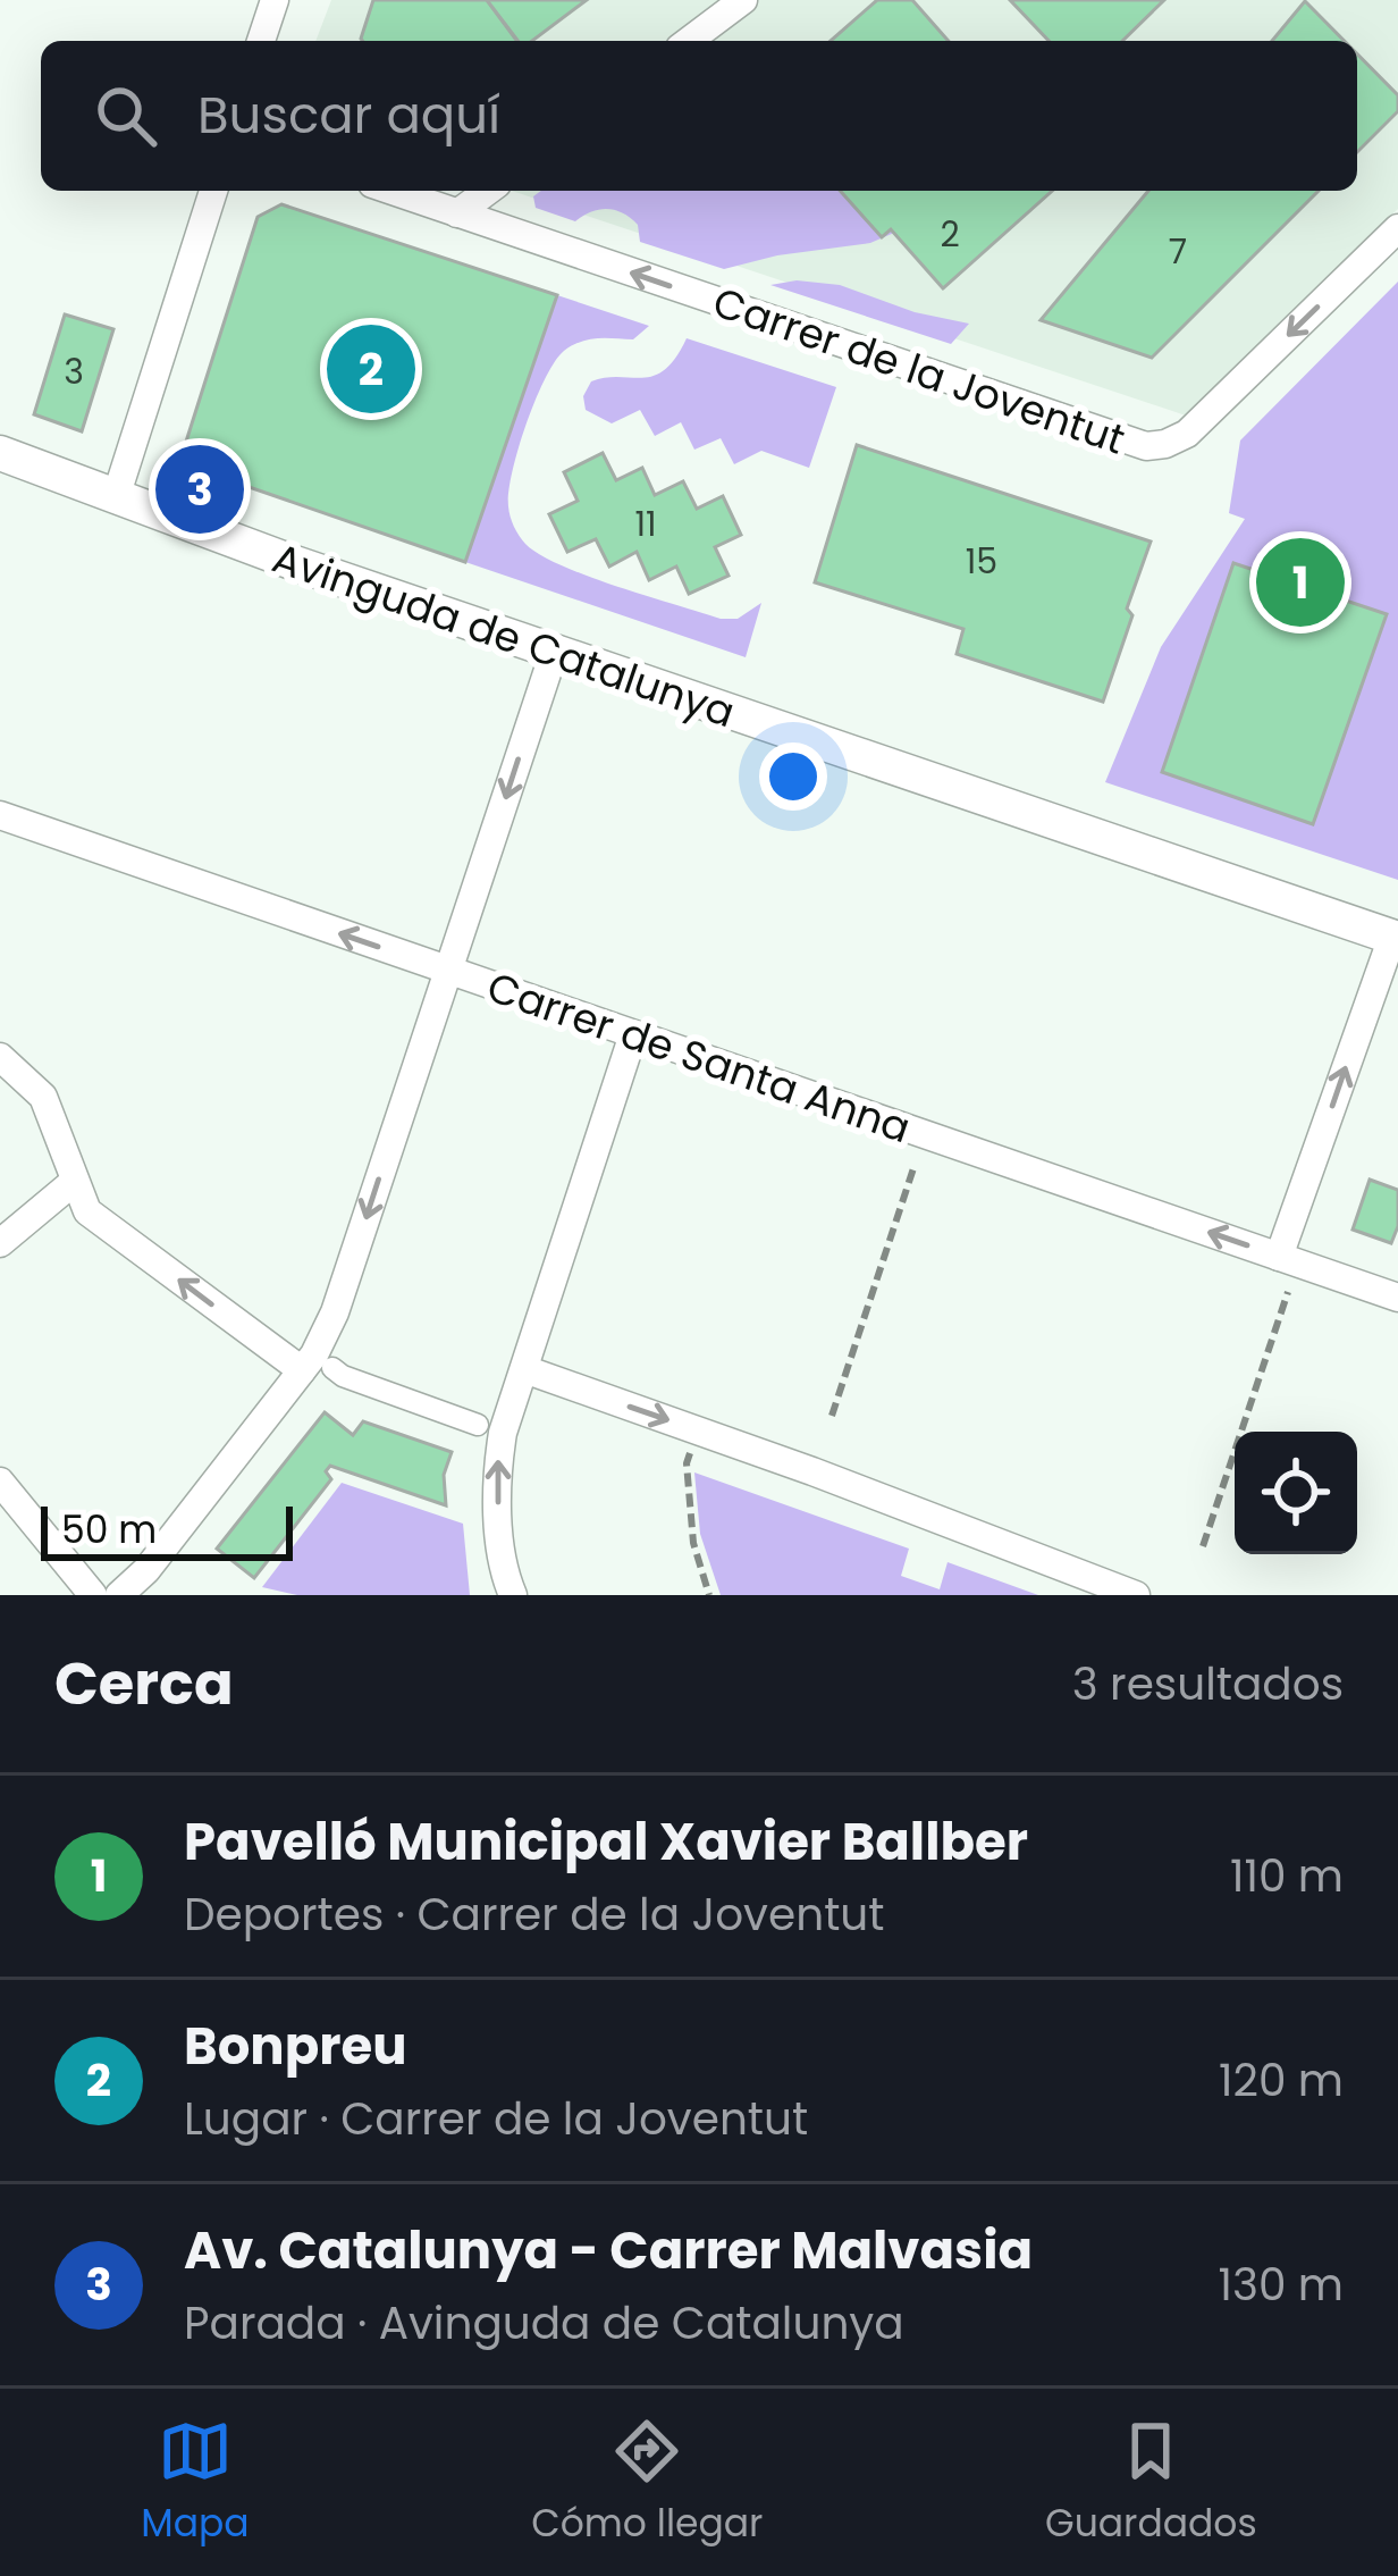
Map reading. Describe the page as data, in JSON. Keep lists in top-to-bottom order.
{
  "streets": {
    "street": ["Carrer de la Joventut", "Avinguda de Catalunya", "Carrer de Santa Anna"]
  },
  "one_way": ["Carrer de la Joventut", "Carrer de Santa Anna"],
  "house_numbers": [
    "2",
    "7",
    "3",
    "11",
    "15"
  ],
  "scale_bar": "50 m",
  "page": {
    "search": "Buscar aquí",
    "pins": ["2", "3", "1"],
    "scale": "50 m",
    "heading": ["Cerca", "3 resultados"],
    "list": [
      {
        "mark": "1",
        "name": "Pavelló Municipal Xavier Ballber",
        "note": "Deportes · Carrer de la Joventut",
        "value": "110 m"
      },
      {
        "mark": "2",
        "name": "Bonpreu",
        "note": "Lugar · Carrer de la Joventut",
        "value": "120 m"
      },
      {
        "mark": "3",
        "name": "Av. Catalunya - Carrer Malvasia",
        "note": "Parada · Avinguda de Catalunya",
        "value": "130 m"
      }
    ],
    "nav": ["Mapa", "Cómo llegar", "Guardados"]
  }
}
